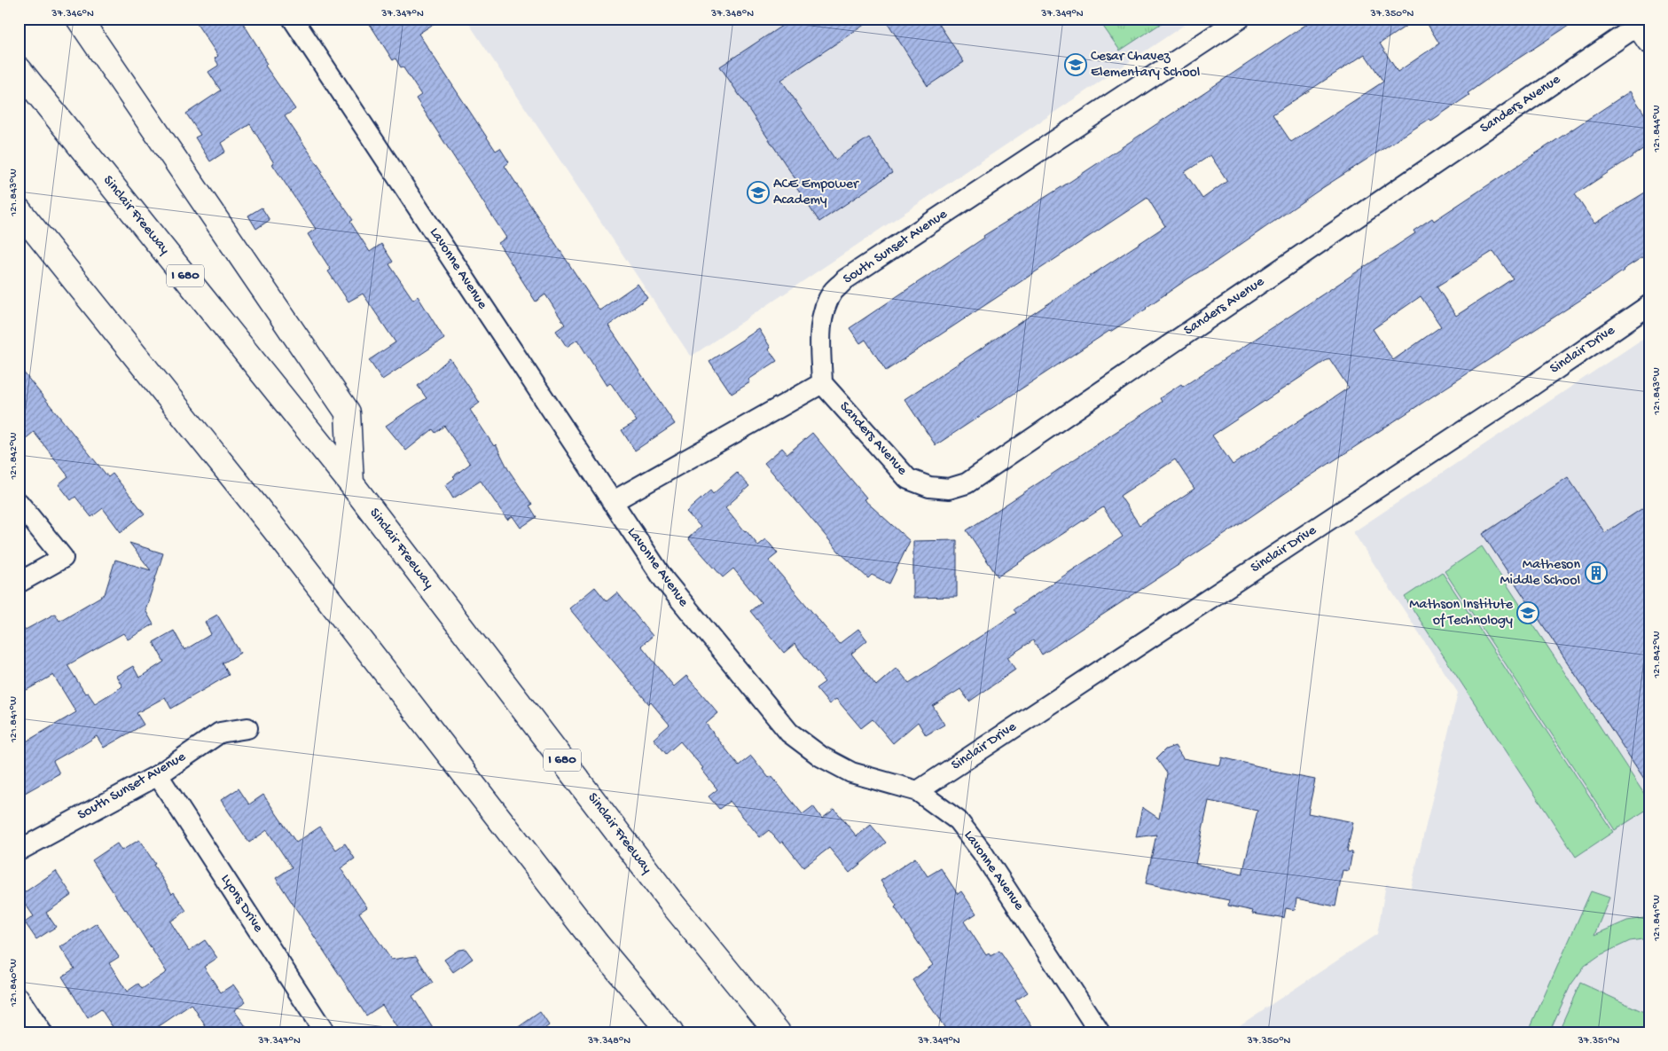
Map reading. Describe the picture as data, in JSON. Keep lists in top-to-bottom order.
{
  "streets": {
    "highway": ["Sinclair Freeway", "I 680"],
    "street": [
      "Sanders Avenue",
      "South Sunset Avenue",
      "Lavonne Avenue",
      "Sinclair Drive",
      "Lyons Drive"
    ]
  },
  "crossings": [
    ["Sanders Avenue", "South Sunset Avenue"],
    ["South Sunset Avenue", "Lyons Drive"],
    ["Lavonne Avenue", "Sinclair Drive"]
  ],
  "places": {
    "school or university": ["Cesar Chavez Elementary School", "ACE Empower Academy", "Mathson Institute of Technology"],
    "building": ["Matheson Middle School"]
  },
  "coordinates": [
    "37.346°N",
    "37.347°N",
    "37.348°N",
    "37.349°N",
    "37.350°N",
    "121.844°W",
    "121.843°W",
    "121.842°W",
    "121.841°W",
    "121.840°W",
    "37.351°N"
  ]
}
